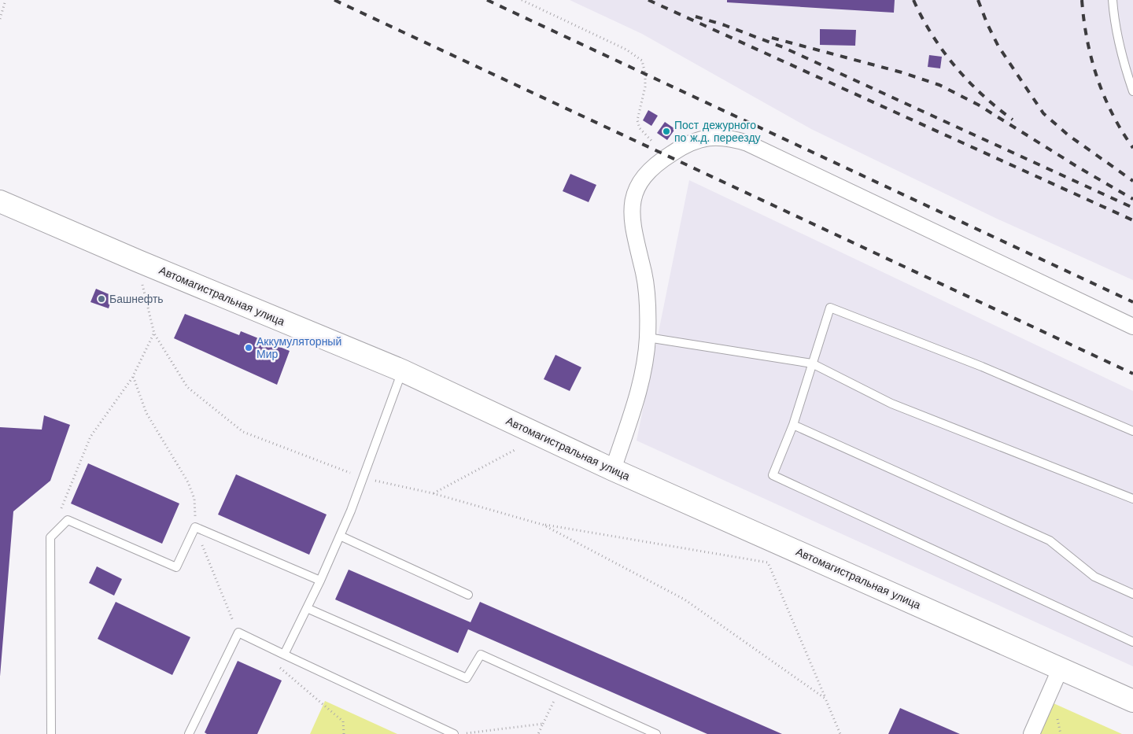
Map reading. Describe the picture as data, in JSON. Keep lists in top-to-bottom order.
{
  "streets": {
    "main road": ["Автомагистральная улица"]
  },
  "places": ["Пост дежурного по ж.д. переезду", "Башнефть", "Аккумуляторный Мир"]
}
